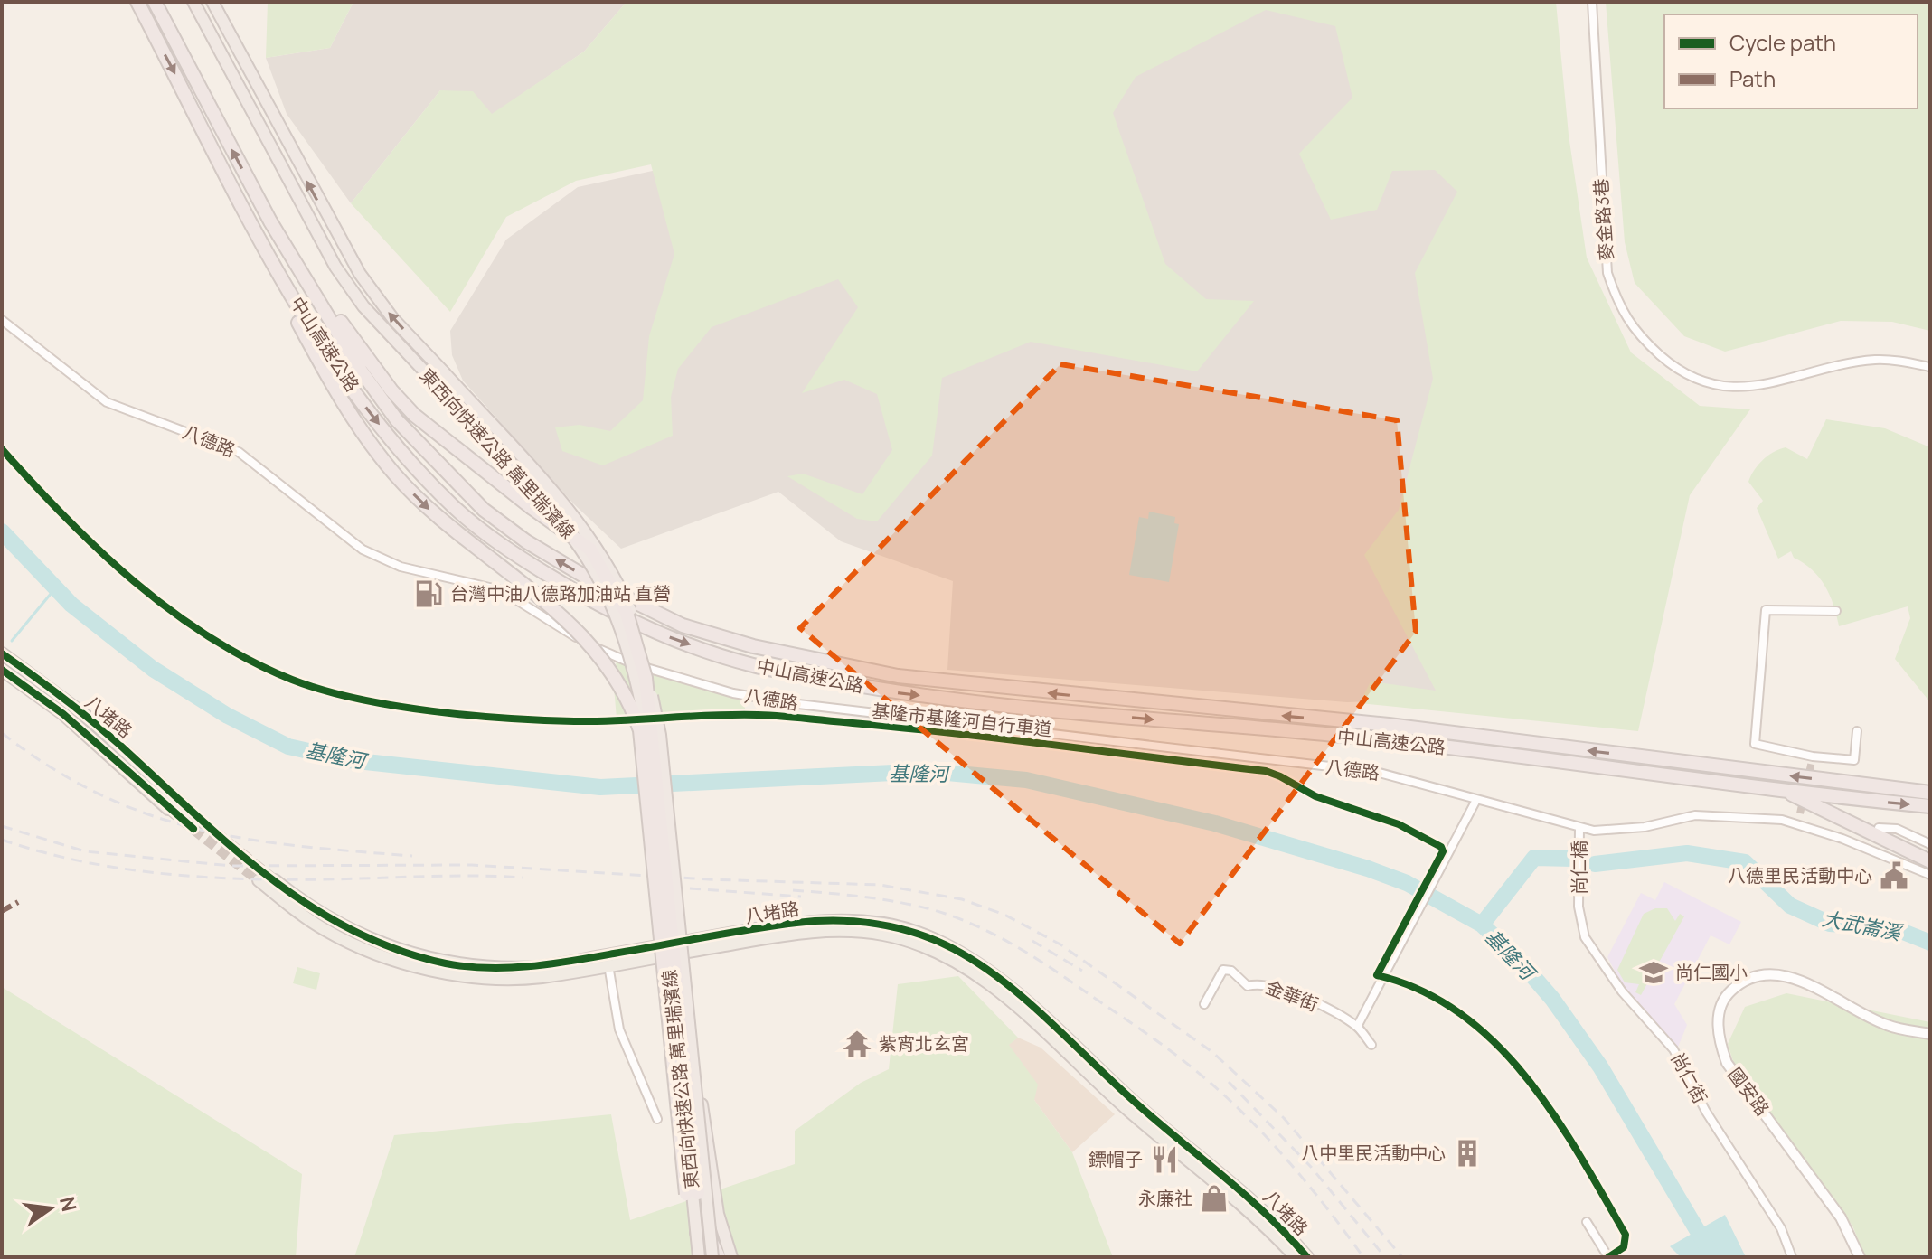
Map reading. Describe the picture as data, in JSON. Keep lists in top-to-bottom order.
{
  "streets": {
    "highway": ["中山高速公路", "東西向快速公路 萬里瑞濱線"],
    "main road": ["八堵路"],
    "street": [
      "麥金路3巷",
      "八德路",
      "尚仁橋",
      "金華街",
      "尚仁街",
      "國安路"
    ],
    "cycle path": ["基隆市基隆河自行車道"]
  },
  "crossings": [
    ["八德路", "尚仁橋"],
    ["尚仁橋", "尚仁街"]
  ],
  "water": ["基隆河", "大武崙溪"],
  "places": {
    "fuel station": ["台灣中油八德路加油站 直營"],
    "public building": ["八德里民活動中心"],
    "school or university": ["尚仁國小"],
    "temple": ["紫宵北玄宮"],
    "building": ["八中里民活動中心"],
    "restaurant": ["鏢帽子"],
    "shop": ["永廉社"]
  },
  "legend": ["Cycle path", "Path"],
  "north": "right"
}
